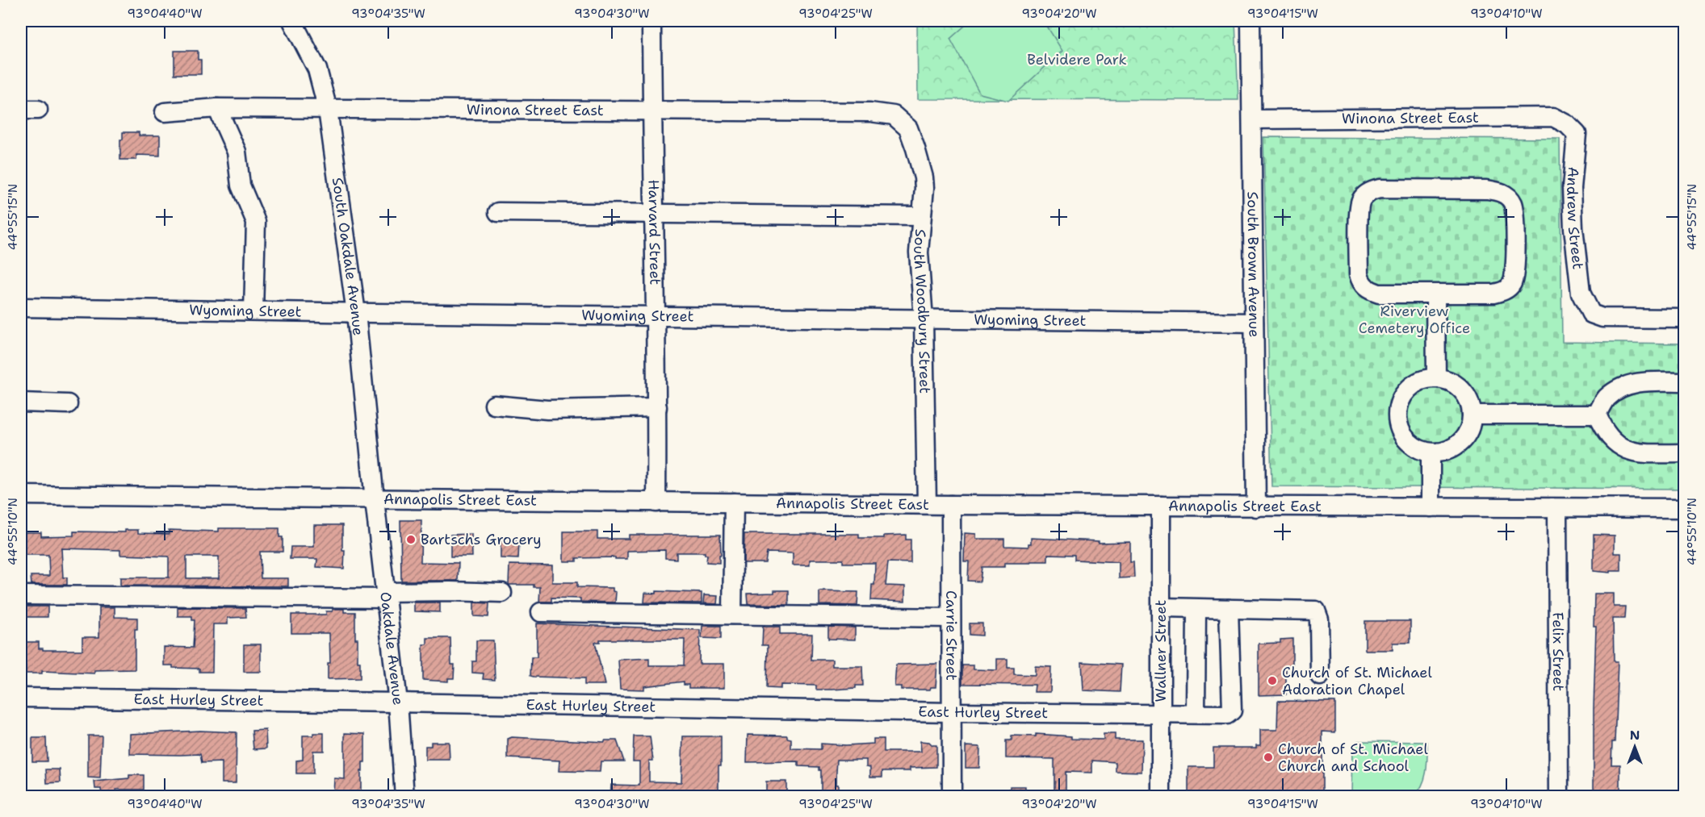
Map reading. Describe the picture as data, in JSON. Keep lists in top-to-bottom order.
{
  "streets": {
    "street": [
      "Winona Street East",
      "Andrew Street",
      "Harvard Street",
      "South Oakdale Avenue",
      "South Brown Avenue",
      "Wyoming Street",
      "South Woodbury Street",
      "Annapolis Street East",
      "Carrie Street",
      "Oakdale Avenue",
      "Wallner Street",
      "Felix Street",
      "East Hurley Street"
    ]
  },
  "crossings": [
    ["Winona Street East", "Andrew Street"],
    ["Winona Street East", "Harvard Street"],
    ["Winona Street East", "South Oakdale Avenue"],
    ["Winona Street East", "South Brown Avenue"],
    ["Winona Street East", "South Woodbury Street"],
    ["Harvard Street", "Wyoming Street"],
    ["Harvard Street", "Annapolis Street East"],
    ["South Oakdale Avenue", "Wyoming Street"],
    ["South Oakdale Avenue", "Annapolis Street East"],
    ["South Oakdale Avenue", "Oakdale Avenue"],
    ["South Brown Avenue", "Wyoming Street"],
    ["South Brown Avenue", "Annapolis Street East"],
    ["Wyoming Street", "South Woodbury Street"],
    ["South Woodbury Street", "Annapolis Street East"],
    ["Annapolis Street East", "Carrie Street"],
    ["Annapolis Street East", "Oakdale Avenue"],
    ["Annapolis Street East", "Wallner Street"],
    ["Annapolis Street East", "Felix Street"],
    ["Carrie Street", "East Hurley Street"],
    ["Oakdale Avenue", "East Hurley Street"],
    ["Wallner Street", "East Hurley Street"]
  ],
  "parks": ["Belvidere Park", "Riverview Cemetery Office"],
  "places": ["Bartschs Grocery", "Church of St. Michael Adoration Chapel", "Church of St. Michael Church and School"],
  "north": "top",
  "coordinates": [
    "93°04'40\"W",
    "93°04'35\"W",
    "93°04'30\"W",
    "93°04'25\"W",
    "93°04'20\"W",
    "93°04'15\"W",
    "93°04'10\"W",
    "44°55'15\"N",
    "44°55'10\"N"
  ]
}
